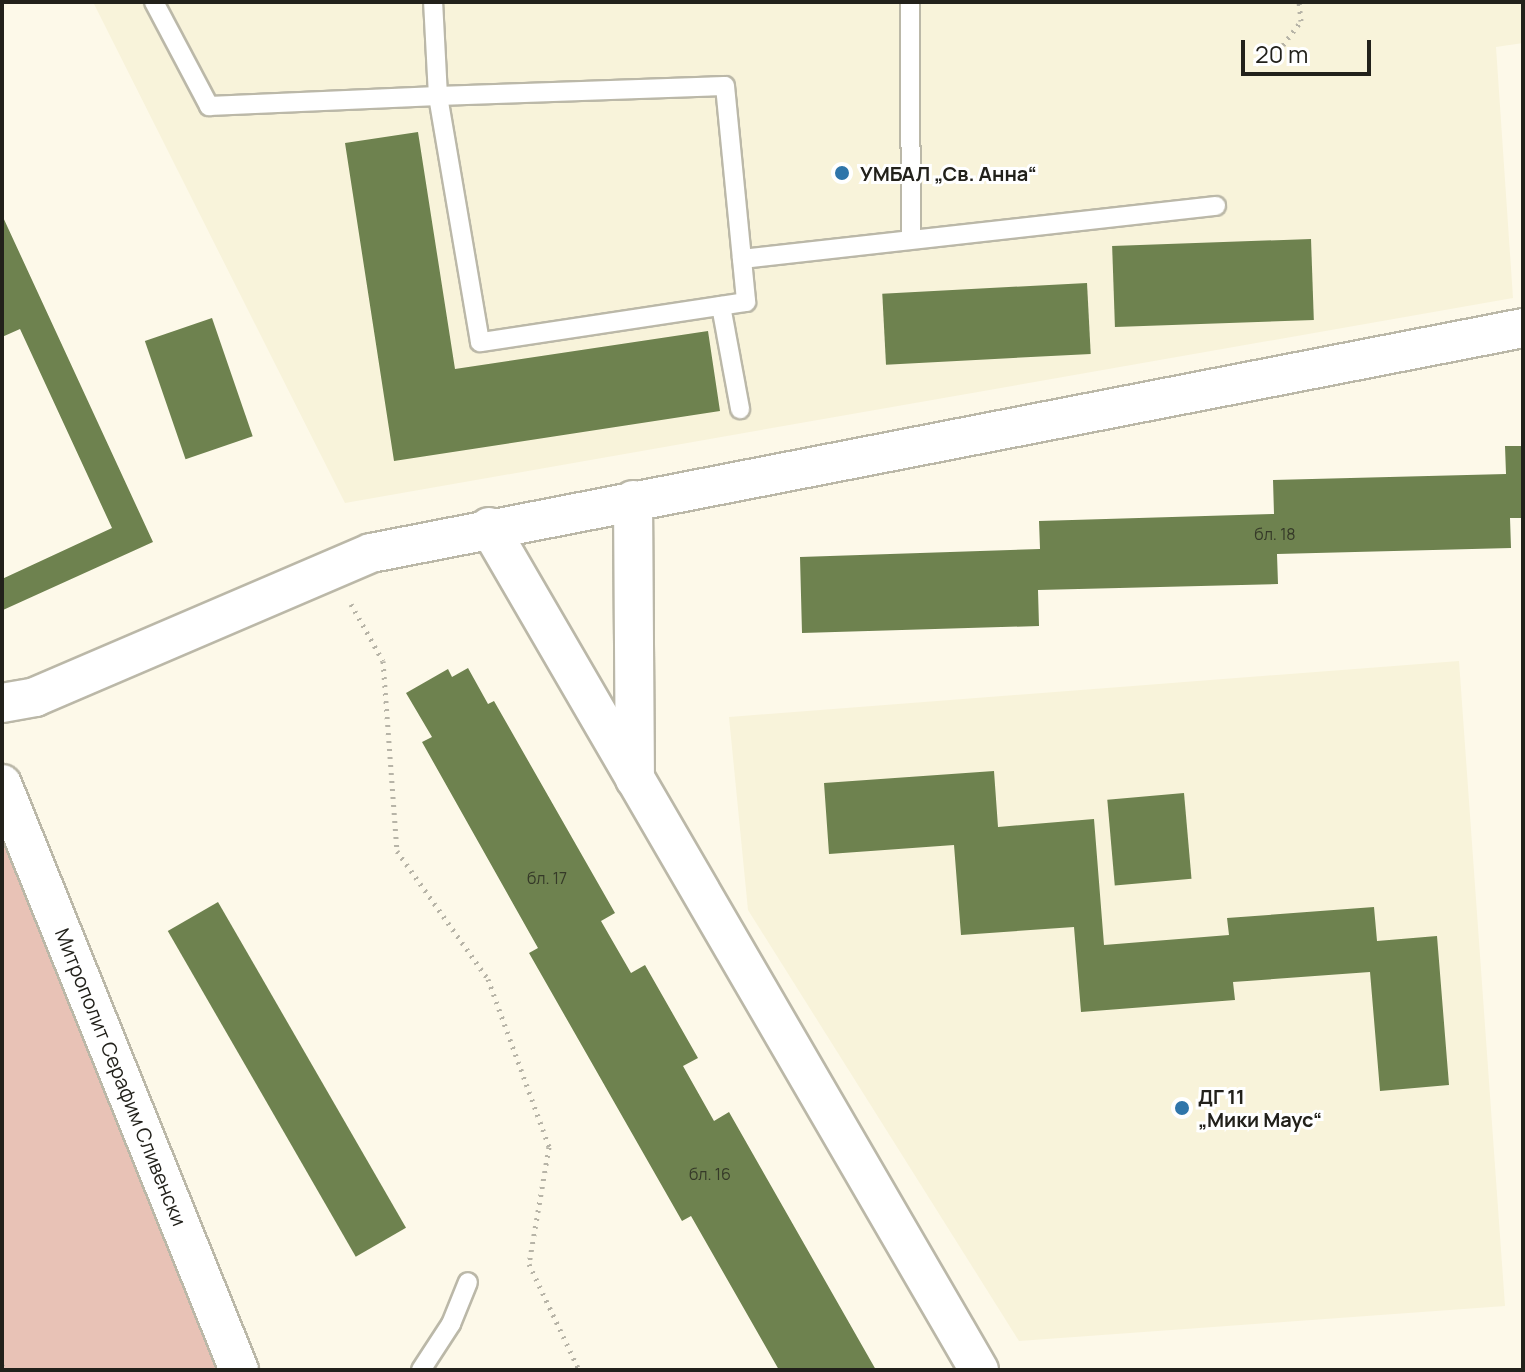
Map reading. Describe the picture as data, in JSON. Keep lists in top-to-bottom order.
{
  "streets": {
    "street": ["Митрополит Серафим Сливенски"]
  },
  "places": ["УМБАЛ „Св. Анна“", "ДГ 11 „Мики Маус“"],
  "house_numbers": ["бл. 18", "бл. 17", "бл. 16"],
  "scale_bar": "20 m"
}
